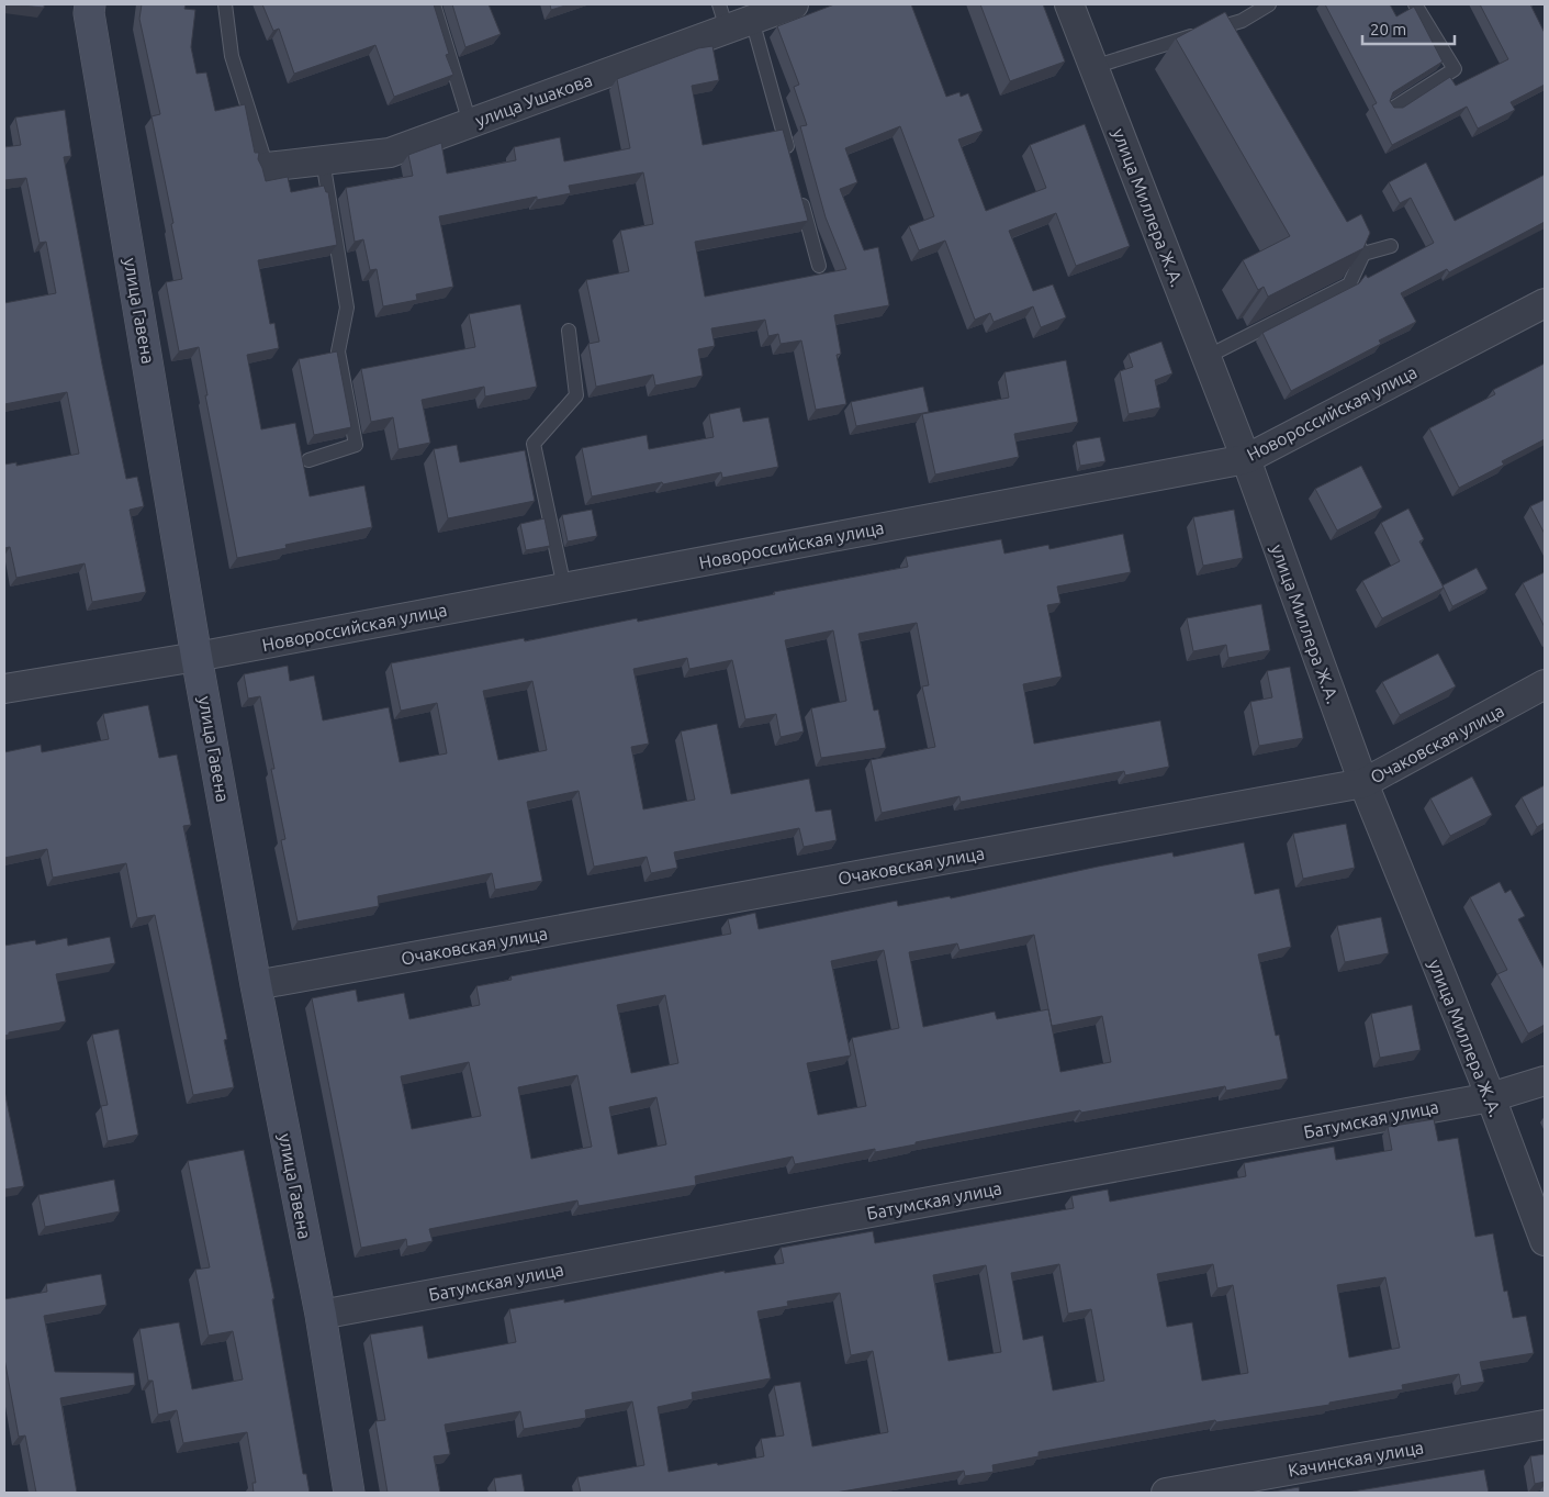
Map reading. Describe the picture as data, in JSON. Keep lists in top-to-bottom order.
{
  "streets": {
    "street": [
      "улица Ушакова",
      "улица Миллера Ж.А.",
      "улица Гавена",
      "Новороссийская улица",
      "Очаковская улица",
      "Батумская улица",
      "Качинская улица"
    ]
  },
  "crossings": [
    ["улица Миллера Ж.А.", "Новороссийская улица"],
    ["улица Миллера Ж.А.", "Очаковская улица"],
    ["улица Миллера Ж.А.", "Батумская улица"],
    ["улица Гавена", "Новороссийская улица"],
    ["улица Гавена", "Очаковская улица"],
    ["улица Гавена", "Батумская улица"]
  ],
  "scale_bar": "20 m"
}
